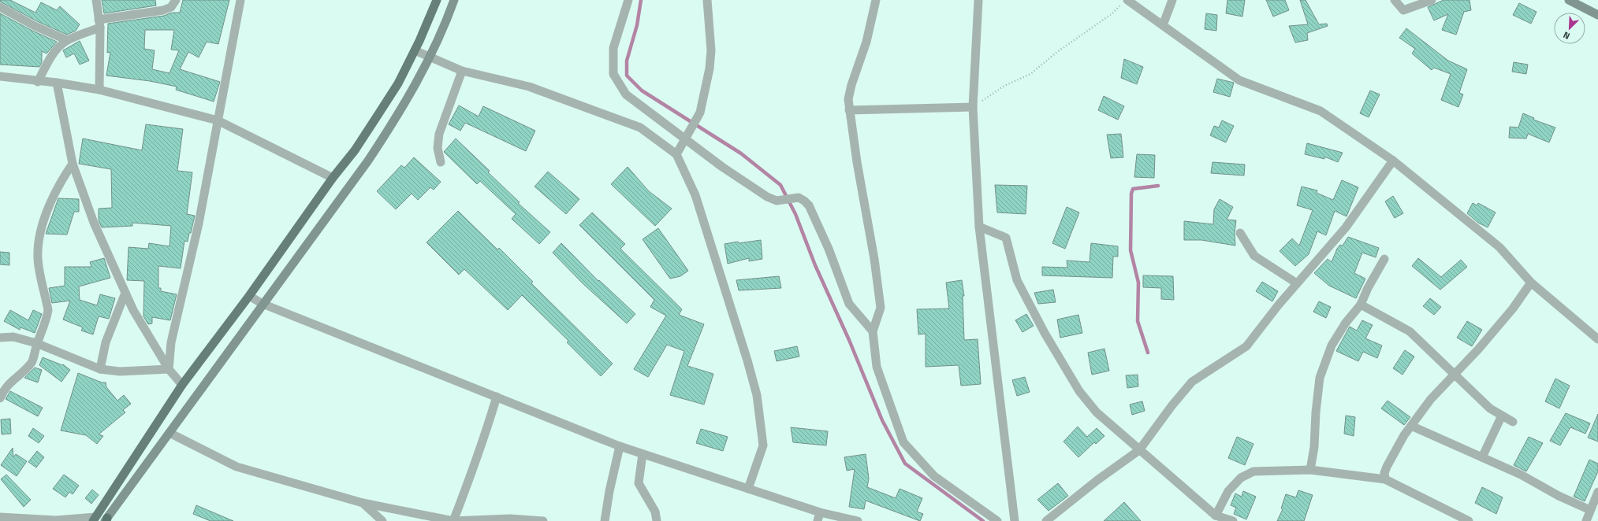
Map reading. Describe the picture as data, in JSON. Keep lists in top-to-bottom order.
{
  "north": "bottom left"
}
